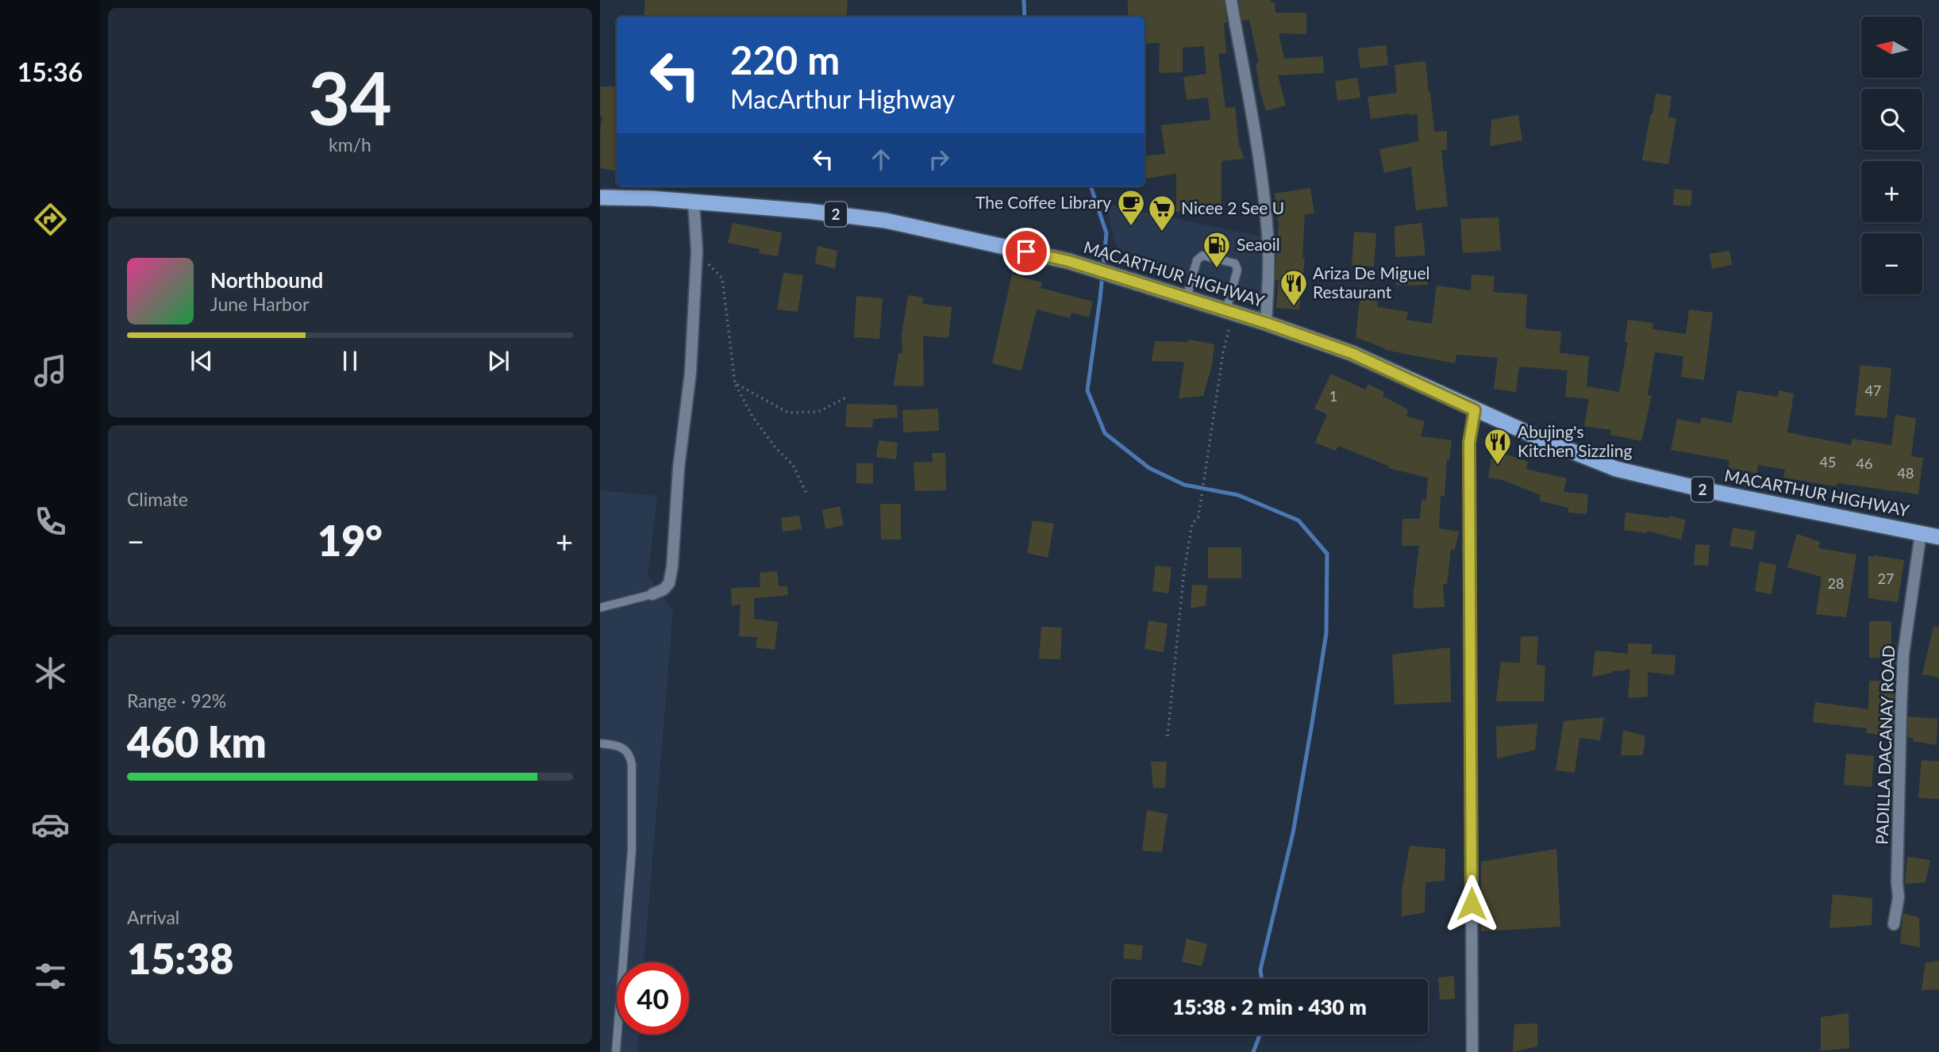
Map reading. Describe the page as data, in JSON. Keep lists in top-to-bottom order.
{
  "streets": {
    "highway": ["2", "MACARTHUR HIGHWAY"],
    "street": ["PADILLA DACANAY ROAD"]
  },
  "crossings": [
    ["MACARTHUR HIGHWAY", "PADILLA DACANAY ROAD"]
  ],
  "places": {
    "cafe": ["The Coffee Library"],
    "supermarket": ["Nicee 2 See U"],
    "fuel station": ["Seaoil"],
    "restaurant": ["Ariza De Miguel Restaurant", "Abujing's Kitchen Sizzling"]
  },
  "house_numbers": [
    "47",
    "1",
    "45",
    "46",
    "48",
    "27",
    "28"
  ],
  "north": "left",
  "page": {
    "tabs": "15:36",
    "tile": [
      ["34", "km/h"],
      "Climate",
      ["Range · 92%", "460 km"],
      ["Arrival", "15:38"]
    ],
    "map_buttons": ["+", "−"],
    "turn": ["220 m", "MacArthur Highway"],
    "song": ["Northbound", "June Harbor"],
    "heat": ["−", "19°", "+"],
    "limit": "40",
    "trip": "15:38 · 2 min · 430 m"
  }
}
